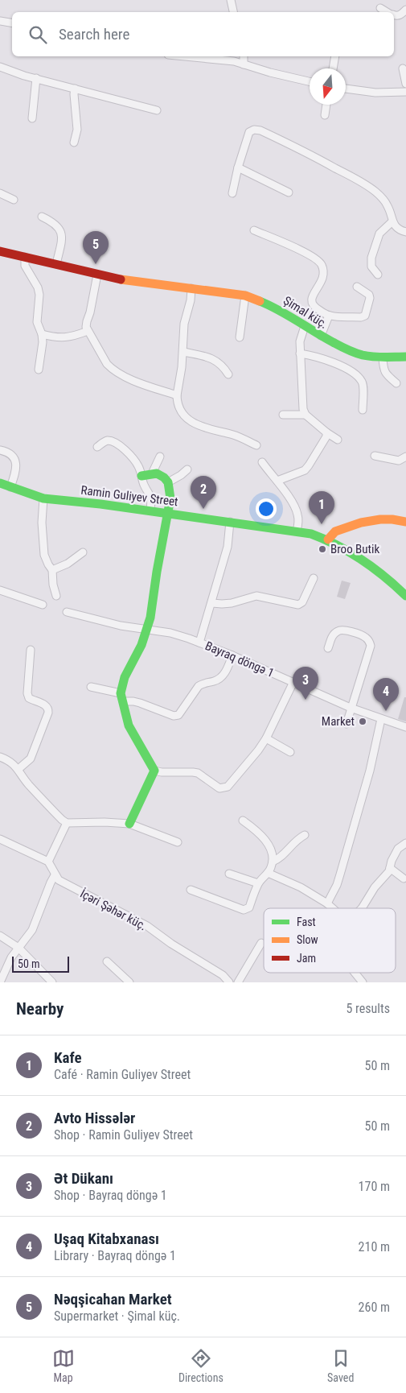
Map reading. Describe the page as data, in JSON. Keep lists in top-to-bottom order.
{
  "streets": {
    "street": [
      "Şimal küç.",
      "Ramin Guliyev Street",
      "Bayraq döngə 1",
      "İçəri Şəhər küç."
    ]
  },
  "places": ["Broo Butik", "Market"],
  "legend": ["Fast", "Slow", "Jam"],
  "scale_bar": "50 m",
  "north": "bottom",
  "page": {
    "search": "Search here",
    "pins": [
      "5",
      "2",
      "1",
      "3",
      "4"
    ],
    "scale": "50 m",
    "heading": ["Nearby", "5 results"],
    "list": [
      {
        "mark": "1",
        "name": "Kafe",
        "note": "Café · Ramin Guliyev Street",
        "value": "50 m"
      },
      {
        "mark": "2",
        "name": "Avto Hissələr",
        "note": "Shop · Ramin Guliyev Street",
        "value": "50 m"
      },
      {
        "mark": "3",
        "name": "Ət Dükanı",
        "note": "Shop · Bayraq döngə 1",
        "value": "170 m"
      },
      {
        "mark": "4",
        "name": "Uşaq Kitabxanası",
        "note": "Library · Bayraq döngə 1",
        "value": "210 m"
      },
      {
        "mark": "5",
        "name": "Nəqşicahan Market",
        "note": "Supermarket · Şimal küç.",
        "value": "260 m"
      }
    ],
    "nav": ["Map", "Directions", "Saved"]
  }
}
